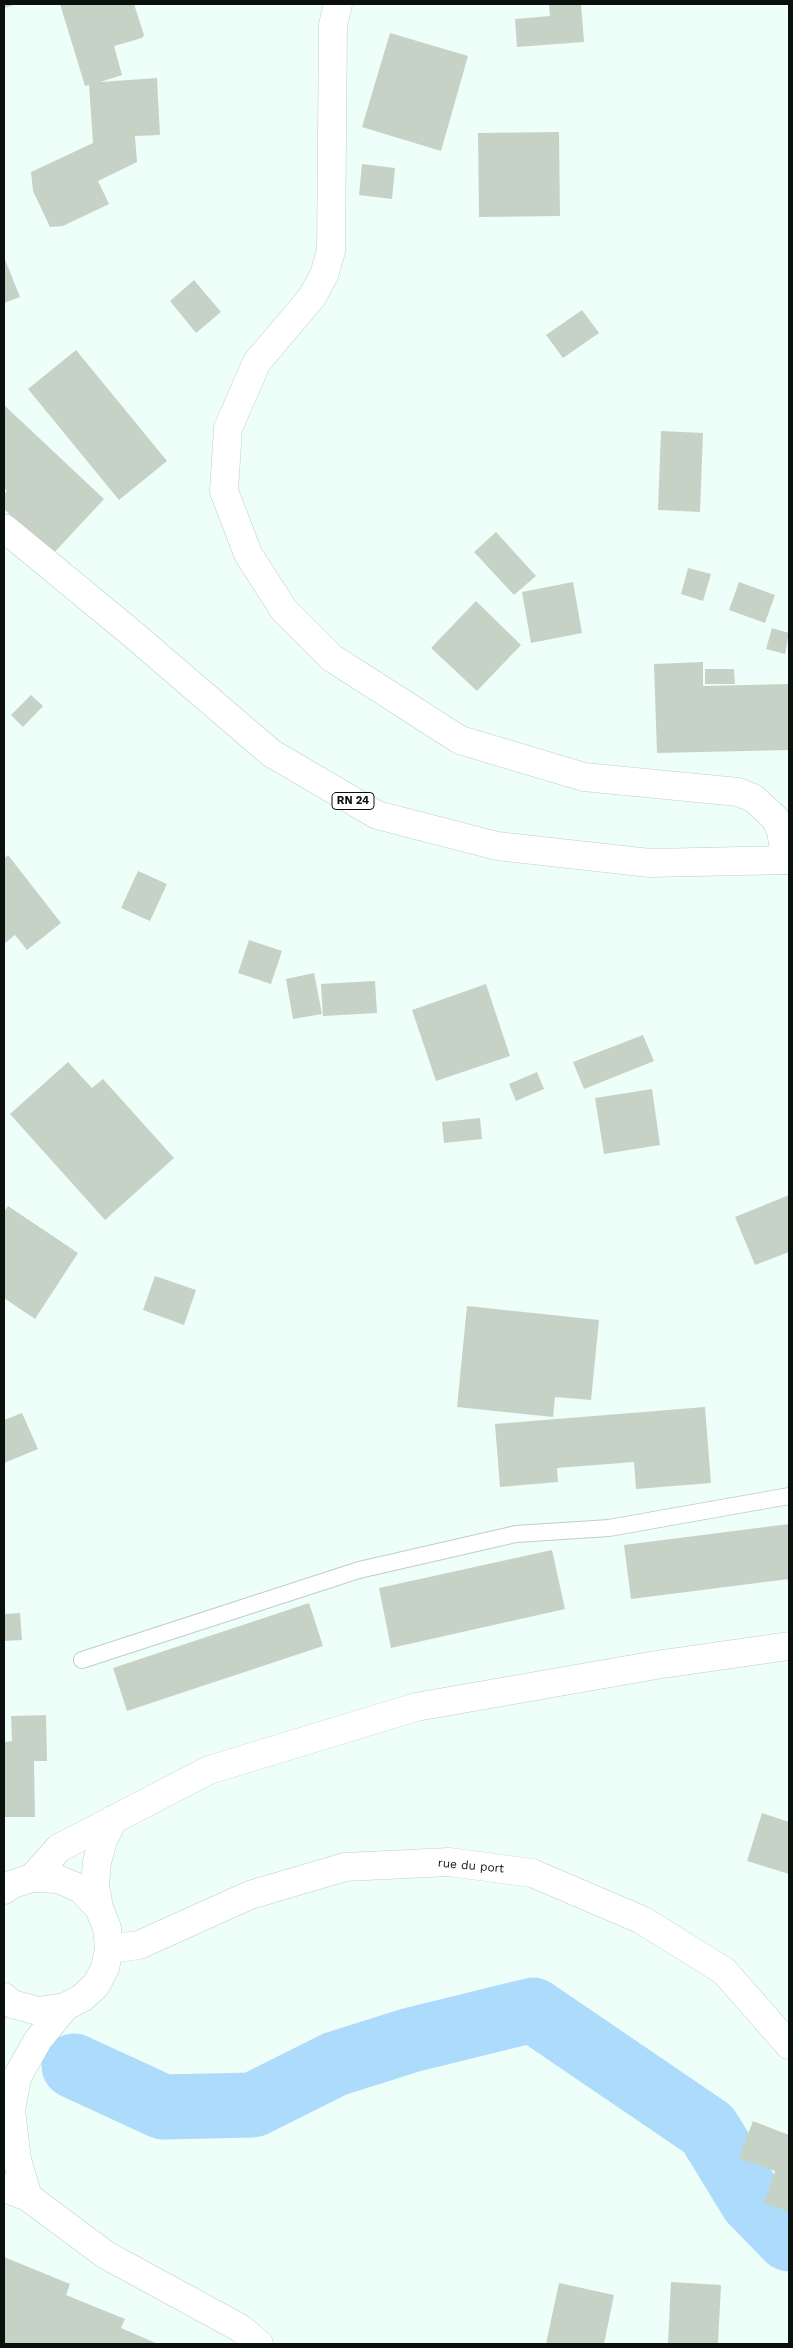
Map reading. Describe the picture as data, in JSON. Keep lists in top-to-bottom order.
{
  "streets": {
    "main road": ["RN 24", "rue du port"]
  }
}
